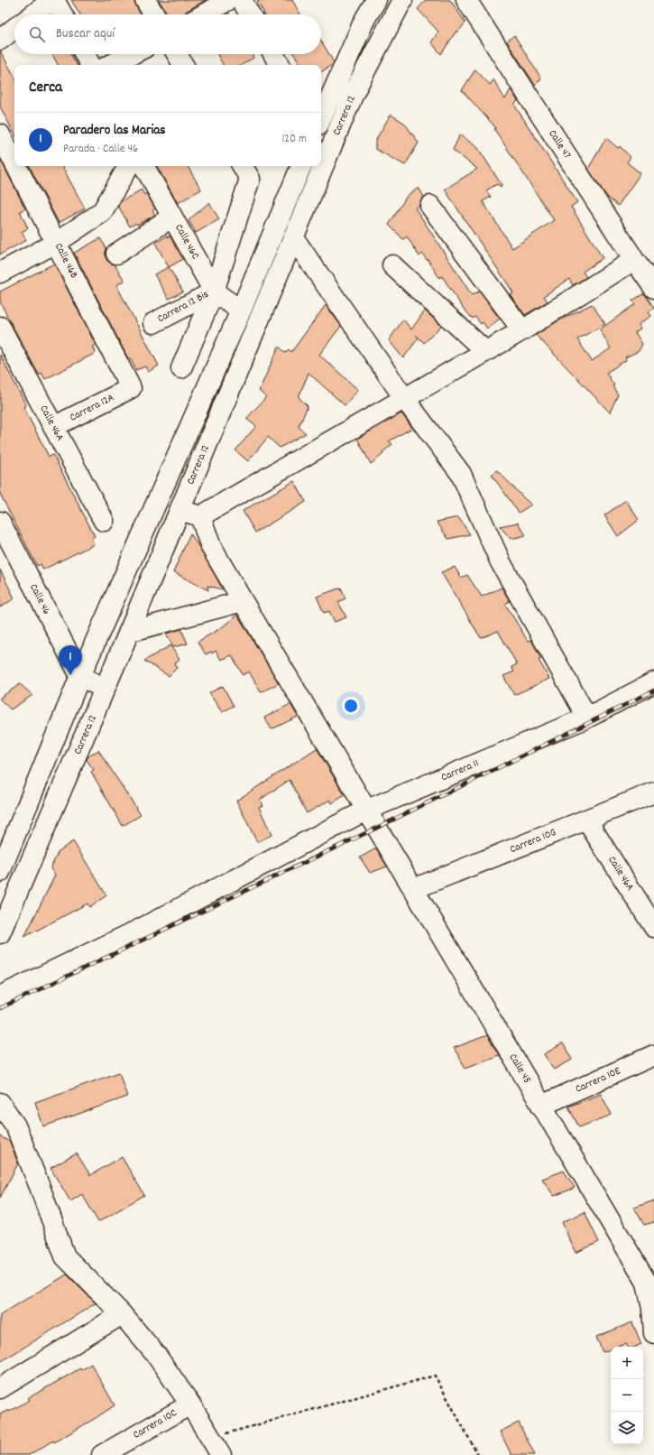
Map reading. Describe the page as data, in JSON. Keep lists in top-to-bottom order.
{
  "streets": {
    "street": [
      "Carrera 12",
      "Calle 47",
      "Calle 46C",
      "Calle 46B",
      "Carrera 12 Bis",
      "Carrera 12A",
      "Calle 46A",
      "Calle 46",
      "Carrera 11",
      "Carrera 10G",
      "Calle 45",
      "Carrera 10E",
      "Carrera 10C"
    ]
  },
  "crossings": [
    ["Carrera 12", "Calle 46C"],
    ["Carrera 12", "Calle 46"],
    ["Calle 46C", "Carrera 12 Bis"],
    ["Calle 46B", "Carrera 12A"],
    ["Carrera 12A", "Calle 46A"],
    ["Calle 46A", "Carrera 10G"],
    ["Carrera 11", "Calle 45"],
    ["Carrera 10G", "Calle 45"],
    ["Calle 45", "Carrera 10E"]
  ],
  "page": {
    "search": "Buscar aquí",
    "heading": "Cerca",
    "list": [
      {
        "mark": "1",
        "name": "Paradero las Marias",
        "note": "Parada · Calle 46",
        "value": "120 m"
      }
    ],
    "pins": "1",
    "map_buttons": ["+", "−"]
  }
}
